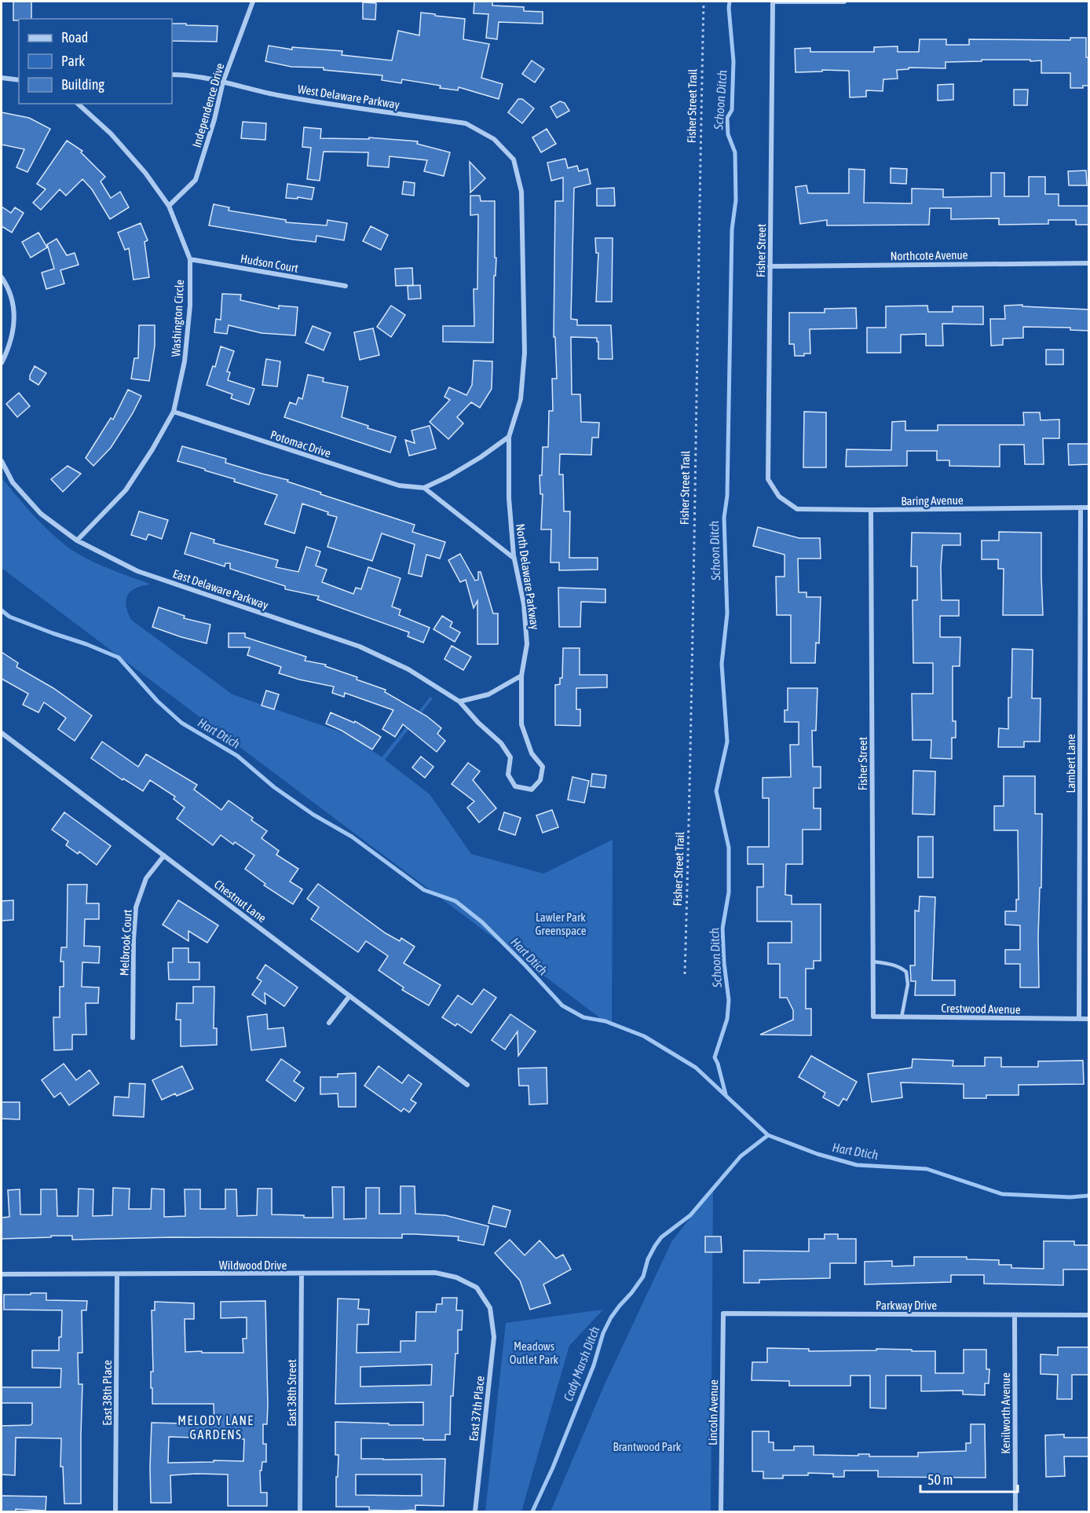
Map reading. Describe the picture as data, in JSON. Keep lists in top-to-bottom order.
{
  "streets": {
    "street": [
      "West Delaware Parkway",
      "Independence Drive",
      "Fisher Street",
      "Northcote Avenue",
      "Hudson Court",
      "Washington Circle",
      "Potomac Drive",
      "Baring Avenue",
      "North Delaware Parkway",
      "East Delaware Parkway",
      "Lambert Lane",
      "Chestnut Lane",
      "Melbrook Court",
      "Crestwood Avenue",
      "Wildwood Drive",
      "Parkway Drive",
      "East 38th Place",
      "East 38th Street",
      "East 37th Place",
      "Lincoln Avenue",
      "Kenilworth Avenue"
    ],
    "path": ["Fisher Street Trail"]
  },
  "crossings": [
    ["West Delaware Parkway", "Independence Drive"],
    ["West Delaware Parkway", "North Delaware Parkway"],
    ["Independence Drive", "Washington Circle"],
    ["Fisher Street", "Northcote Avenue"],
    ["Fisher Street", "Baring Avenue"],
    ["Fisher Street", "Crestwood Avenue"],
    ["Hudson Court", "Washington Circle"],
    ["Washington Circle", "Potomac Drive"],
    ["Washington Circle", "East Delaware Parkway"],
    ["Baring Avenue", "Lambert Lane"],
    ["North Delaware Parkway", "East Delaware Parkway"],
    ["Lambert Lane", "Crestwood Avenue"],
    ["Chestnut Lane", "Melbrook Court"],
    ["Wildwood Drive", "East 38th Place"],
    ["Wildwood Drive", "East 38th Street"],
    ["Wildwood Drive", "East 37th Place"],
    ["Parkway Drive", "Lincoln Avenue"],
    ["Parkway Drive", "Kenilworth Avenue"]
  ],
  "districts": ["MELODY LANE GARDENS"],
  "water": ["Schoon Ditch", "Hart Dtich", "Cady Marsh Ditch"],
  "parks": ["Lawler Park Greenspace", "Meadows Outlet Park", "Brantwood Park"],
  "legend": ["Road", "Park", "Building"],
  "scale_bar": "50 m"
}
